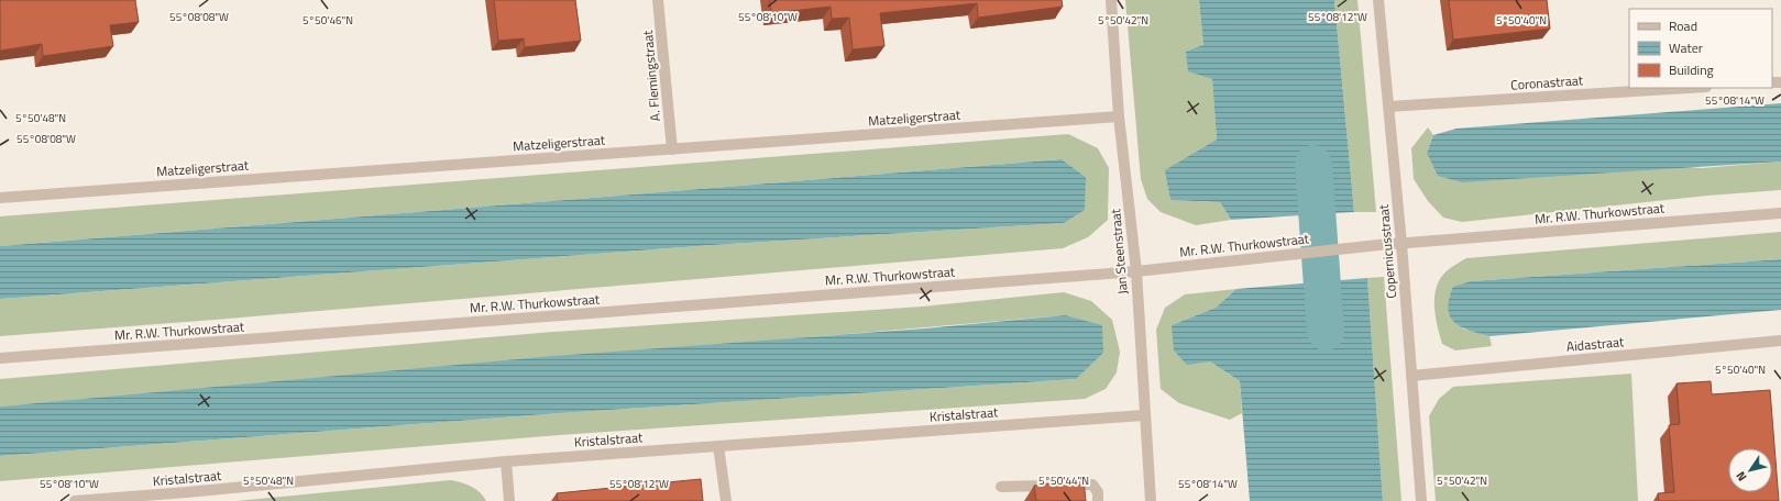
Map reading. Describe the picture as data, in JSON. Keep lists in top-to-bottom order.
{
  "streets": {
    "street": [
      "A. Flemingstraat",
      "Coronastraat",
      "Matzeligerstraat",
      "Mr. R.W. Thurkowstraat",
      "Jan Steenstraat",
      "Copernicusstraat",
      "Aidastraat",
      "Kristalstraat"
    ]
  },
  "crossings": [
    ["A. Flemingstraat", "Matzeligerstraat"],
    ["Coronastraat", "Copernicusstraat"],
    ["Matzeligerstraat", "Jan Steenstraat"],
    ["Mr. R.W. Thurkowstraat", "Jan Steenstraat"],
    ["Mr. R.W. Thurkowstraat", "Copernicusstraat"],
    ["Jan Steenstraat", "Kristalstraat"],
    ["Copernicusstraat", "Aidastraat"]
  ],
  "legend": ["Road", "Water", "Building"],
  "north": "bottom left",
  "coordinates": [
    "55°08'08\"W",
    "55°08'10\"W",
    "55°08'12\"W",
    "5°50'46\"N",
    "5°50'42\"N",
    "5°50'40\"N",
    "55°08'14\"W",
    "5°50'48\"N",
    "5°50'44\"N"
  ]
}
